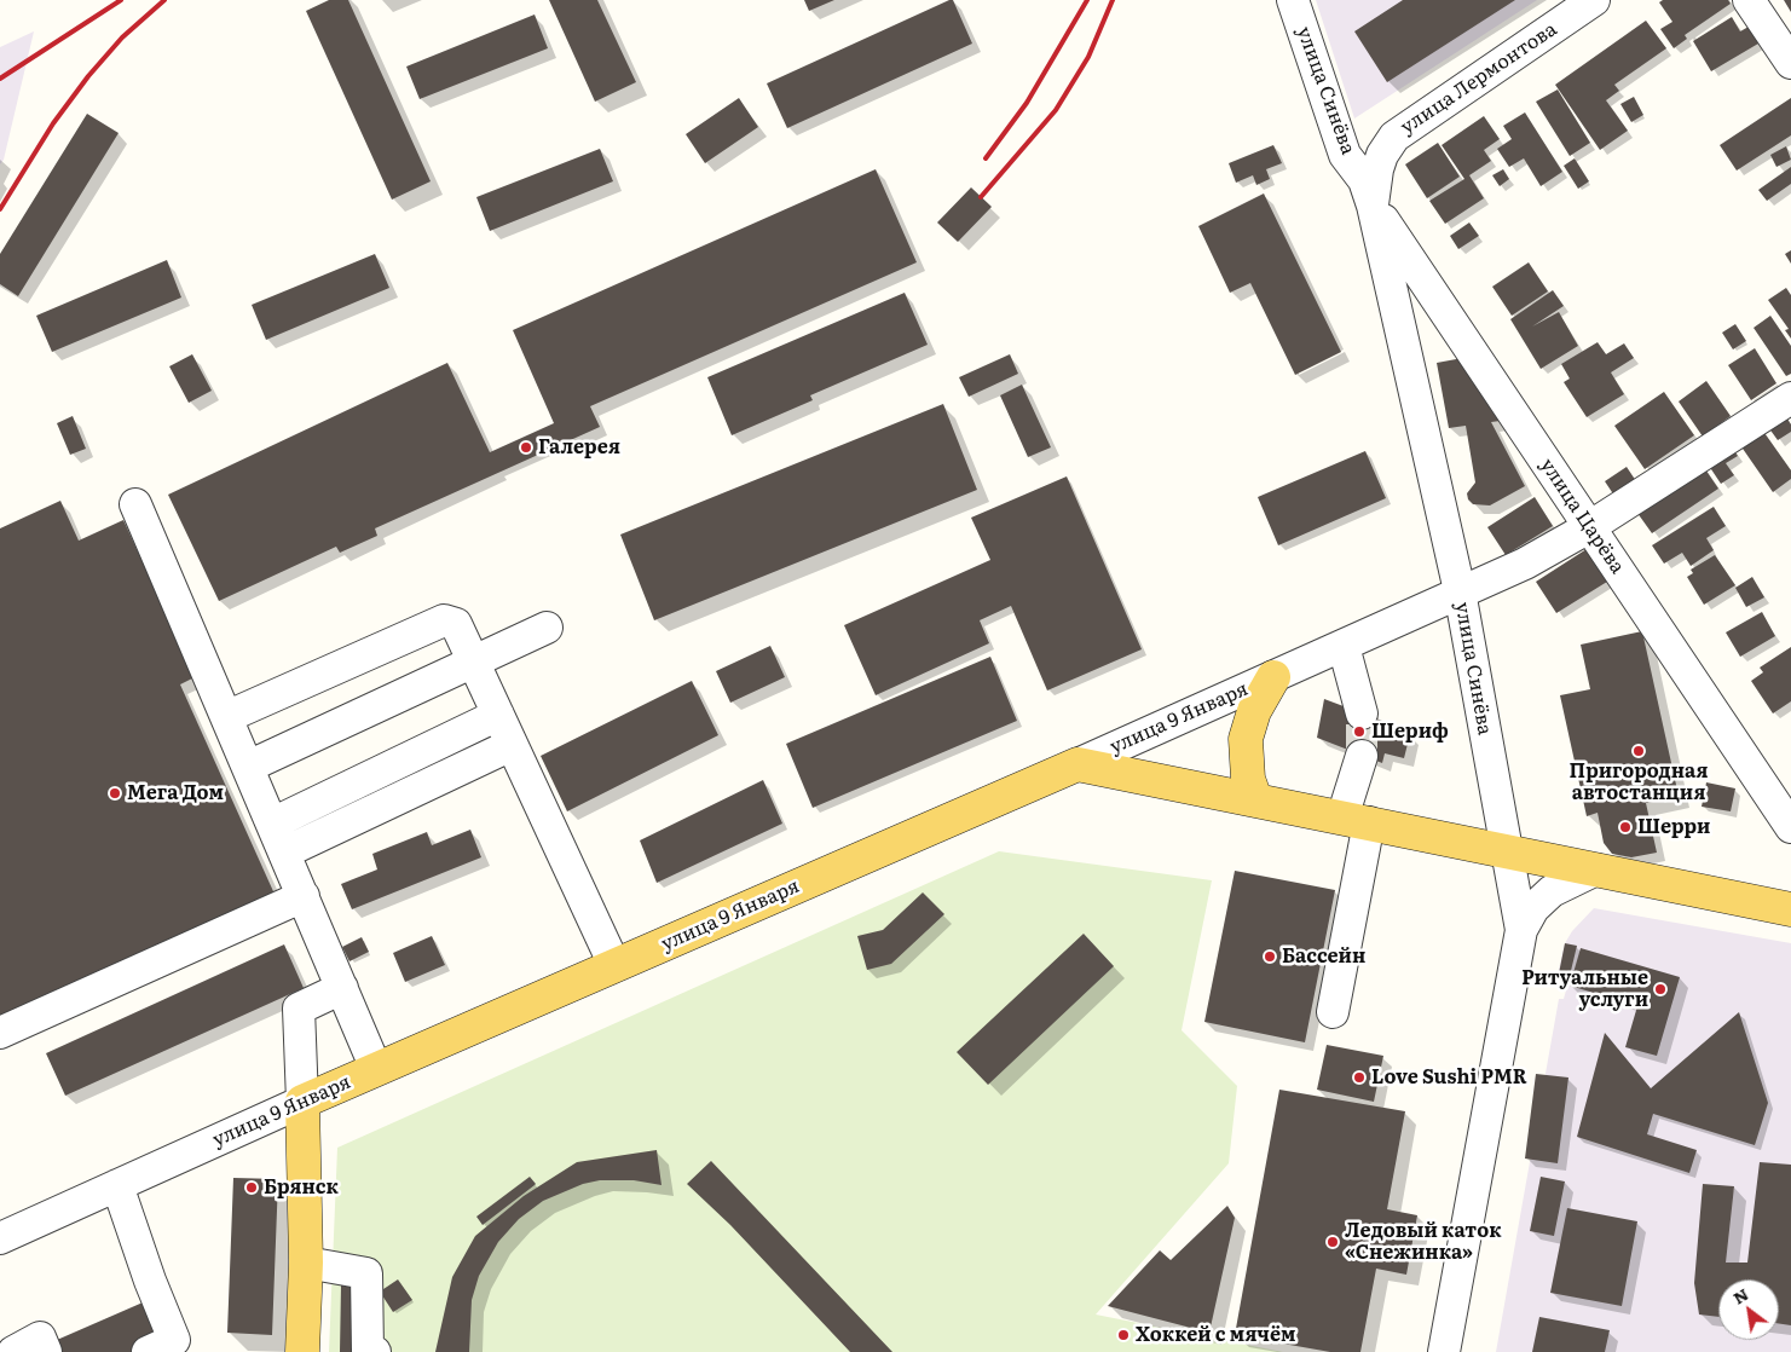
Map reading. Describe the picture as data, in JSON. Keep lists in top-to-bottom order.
{
  "streets": {
    "main road": ["улица 9 Января"],
    "street": ["улица Лермонтова", "улица Синёва", "улица Царёва"]
  },
  "crossings": [
    ["улица Лермонтова", "улица Синёва"],
    ["улица Лермонтова", "улица Царёва"],
    ["улица Синёва", "улица Царёва"],
    ["улица Синёва", "улица 9 Января"],
    ["улица Царёва", "улица 9 Января"]
  ],
  "places": [
    "Галерея",
    "Шериф",
    "Пригородная автостанция",
    "Мега Дом",
    "Шерри",
    "Бассейн",
    "Ритуальные услуги",
    "Love Sushi PMR",
    "Брянск",
    "Ледовый каток «Снежинка»",
    "Хоккей с мячём"
  ],
  "north": "top left"
}
